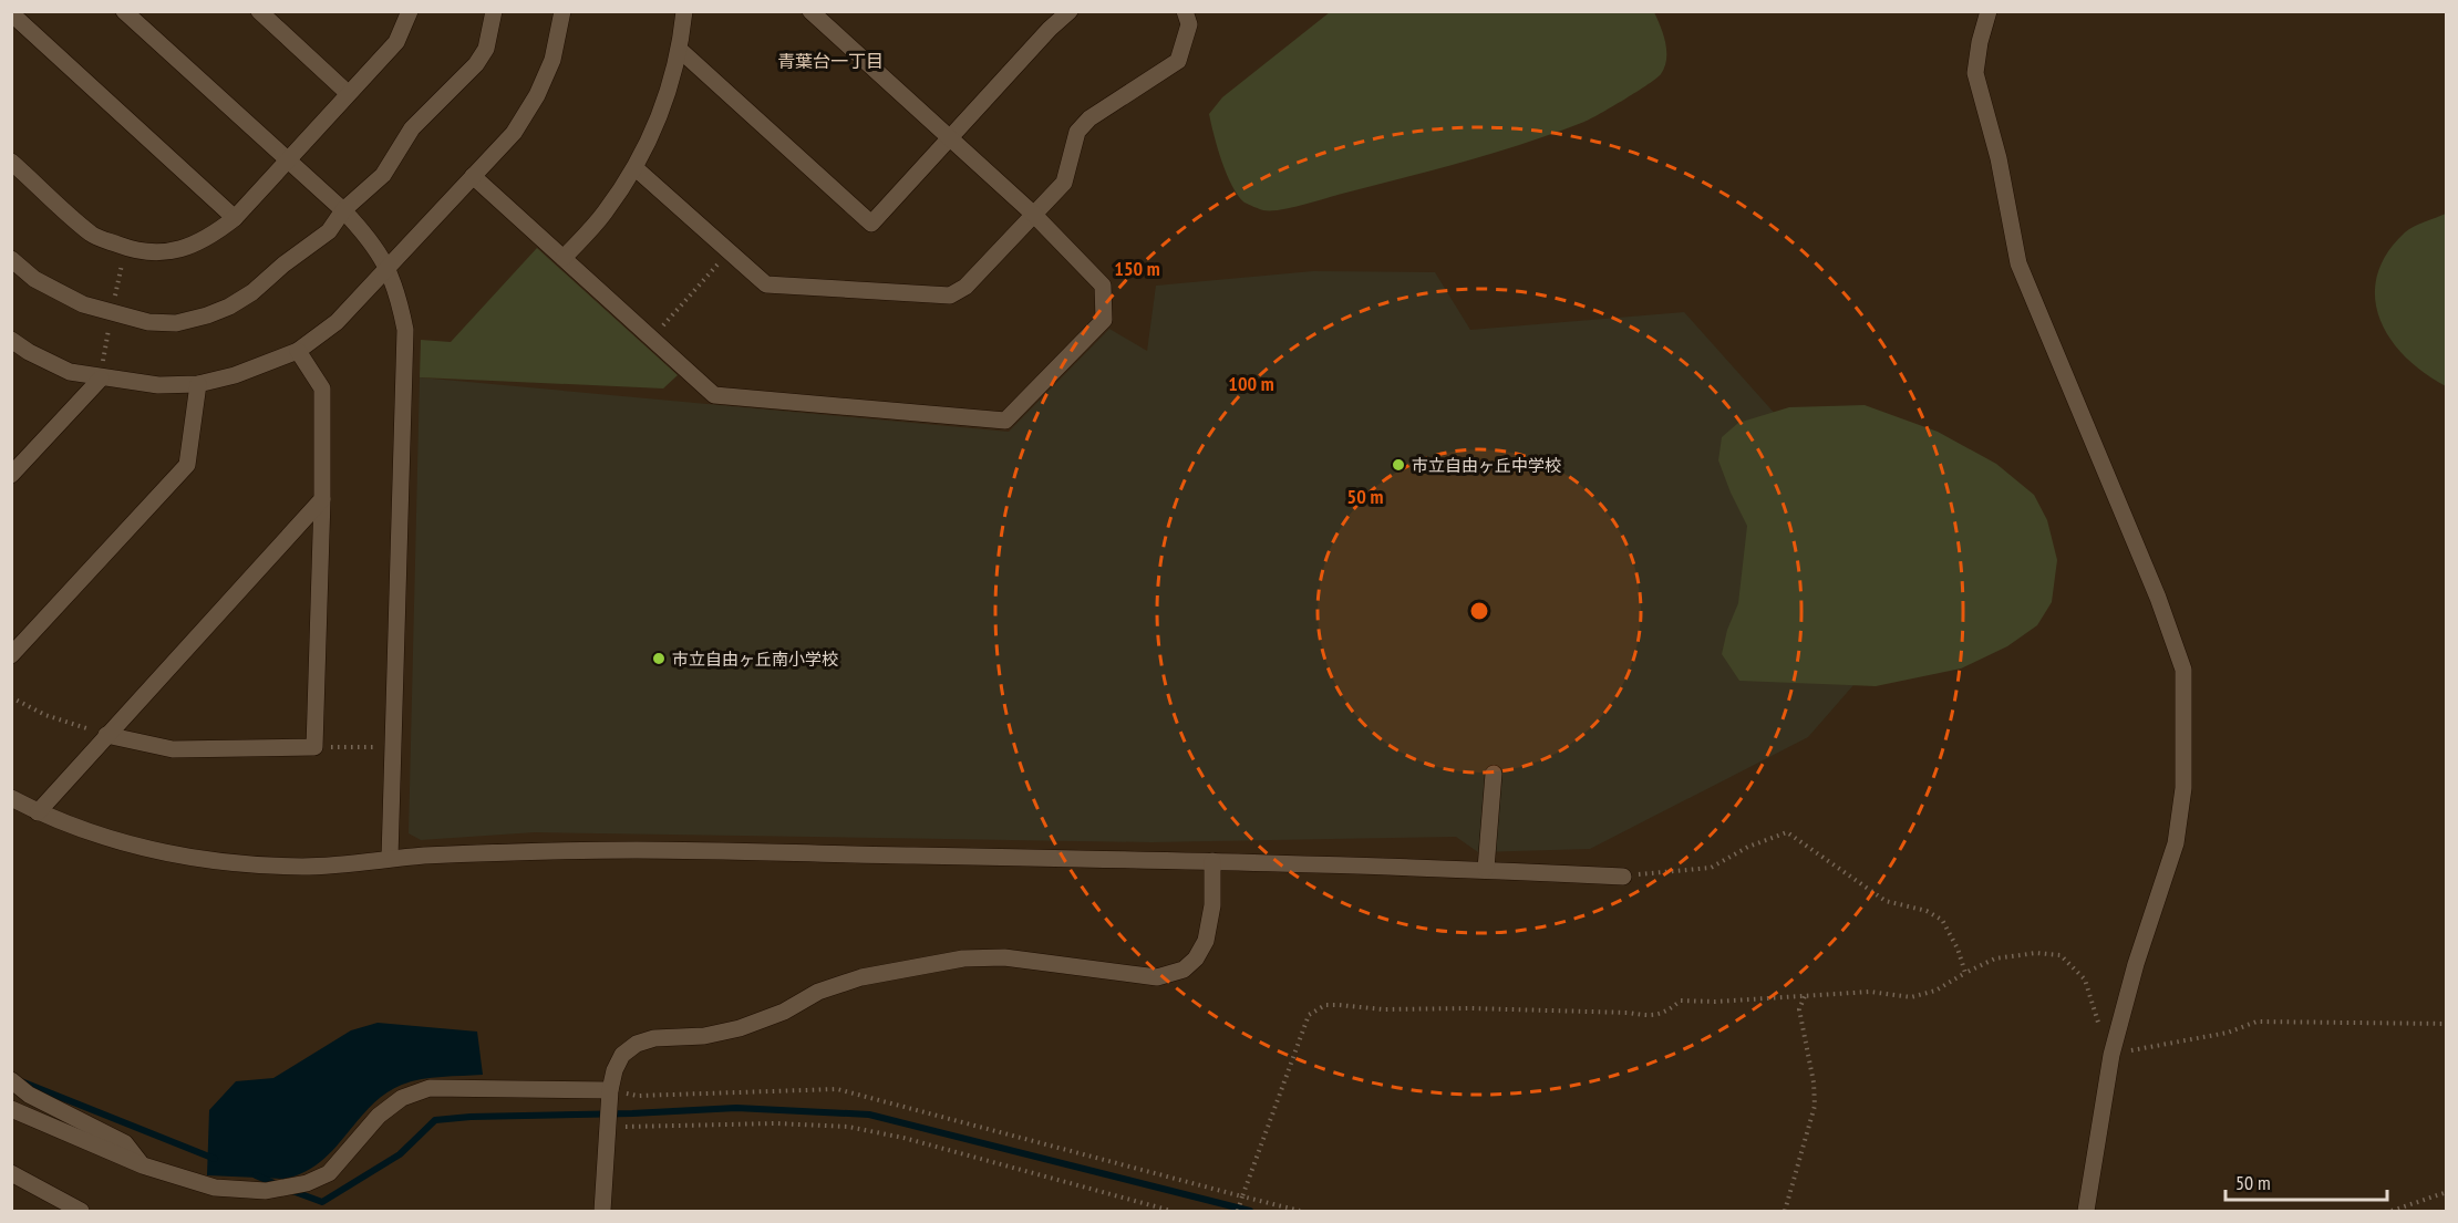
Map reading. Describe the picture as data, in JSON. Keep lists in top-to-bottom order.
{
  "districts": ["青葉台一丁目"],
  "places": ["市立自由ヶ丘中学校", "市立自由ヶ丘南小学校"],
  "scale_bar": "50 m",
  "rings": ["150 m", "100 m", "50 m"]
}
